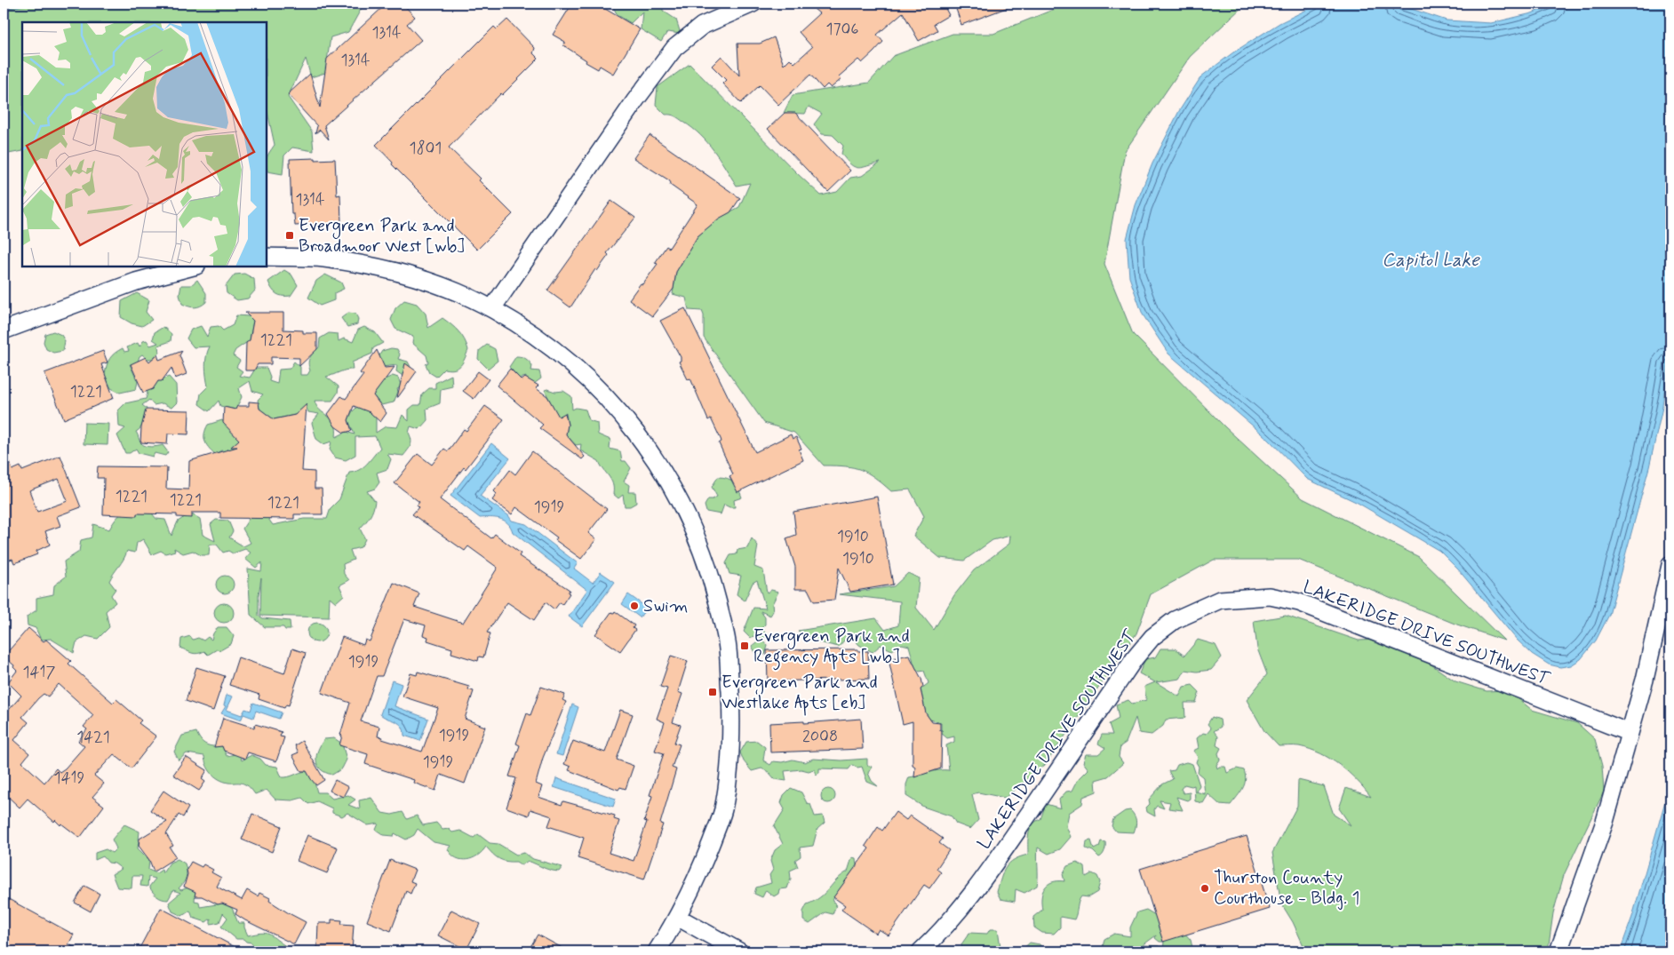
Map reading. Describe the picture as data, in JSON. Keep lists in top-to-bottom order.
{
  "streets": {
    "street": ["LAKERIDGE DRIVE SOUTHWEST"]
  },
  "water": ["Capitol Lake"],
  "places": {
    "transit": ["Evergreen Park and Broadmoor West [wb]", "Evergreen Park and Regency Apts [wb]", "Evergreen Park and Westlake Apts [eb]"],
    "other": ["Swim", "Thurston County Courthouse - Bldg. 1"]
  },
  "house_numbers": [
    "1706",
    "1314",
    "1314",
    "1801",
    "1314",
    "1221",
    "1221",
    "1221",
    "1221",
    "1221",
    "1919",
    "1910",
    "1910",
    "1919",
    "1417",
    "1919",
    "2008",
    "1421",
    "1919",
    "1419"
  ]
}
